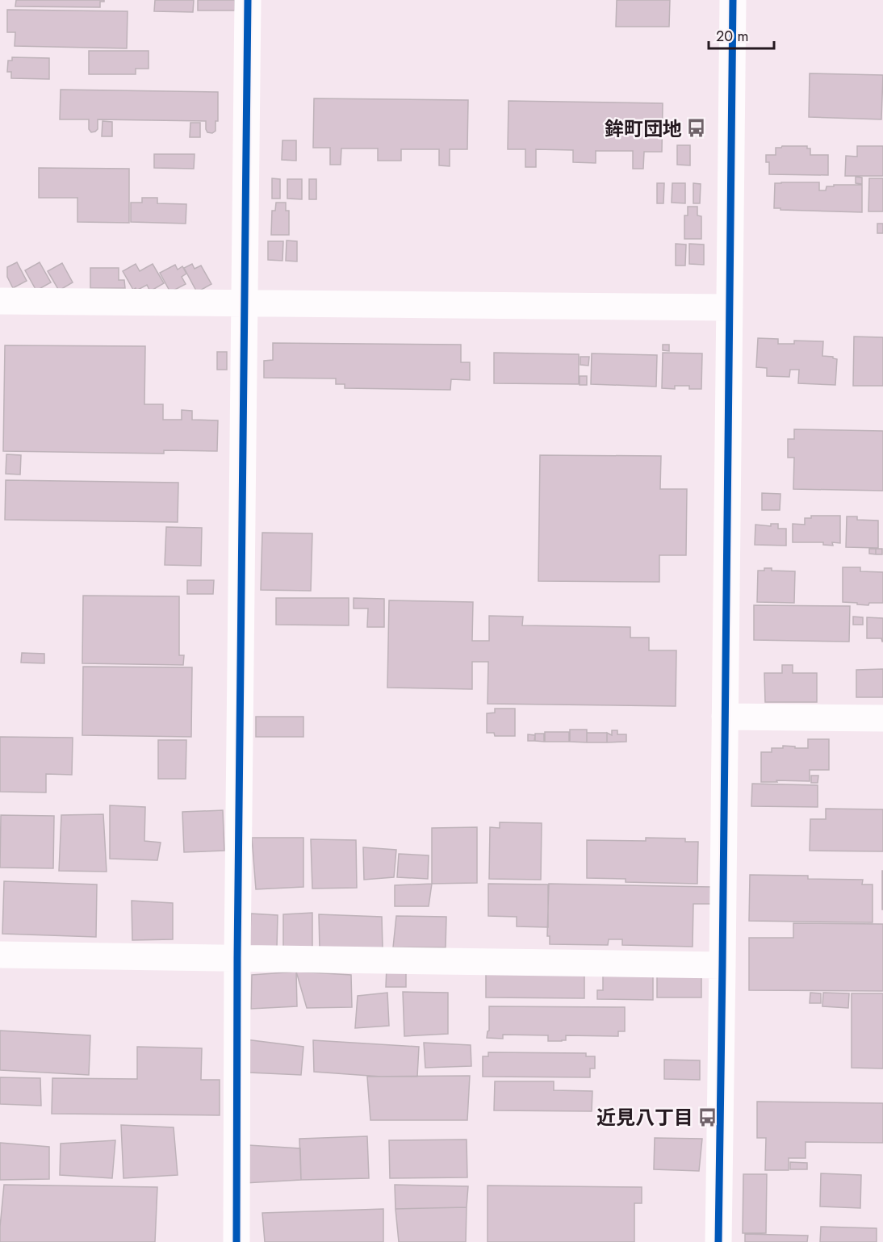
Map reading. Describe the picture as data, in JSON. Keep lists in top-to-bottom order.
{
  "places": {
    "bus stop": ["鉾町団地", "近見八丁目"]
  },
  "scale_bar": "20 m"
}
